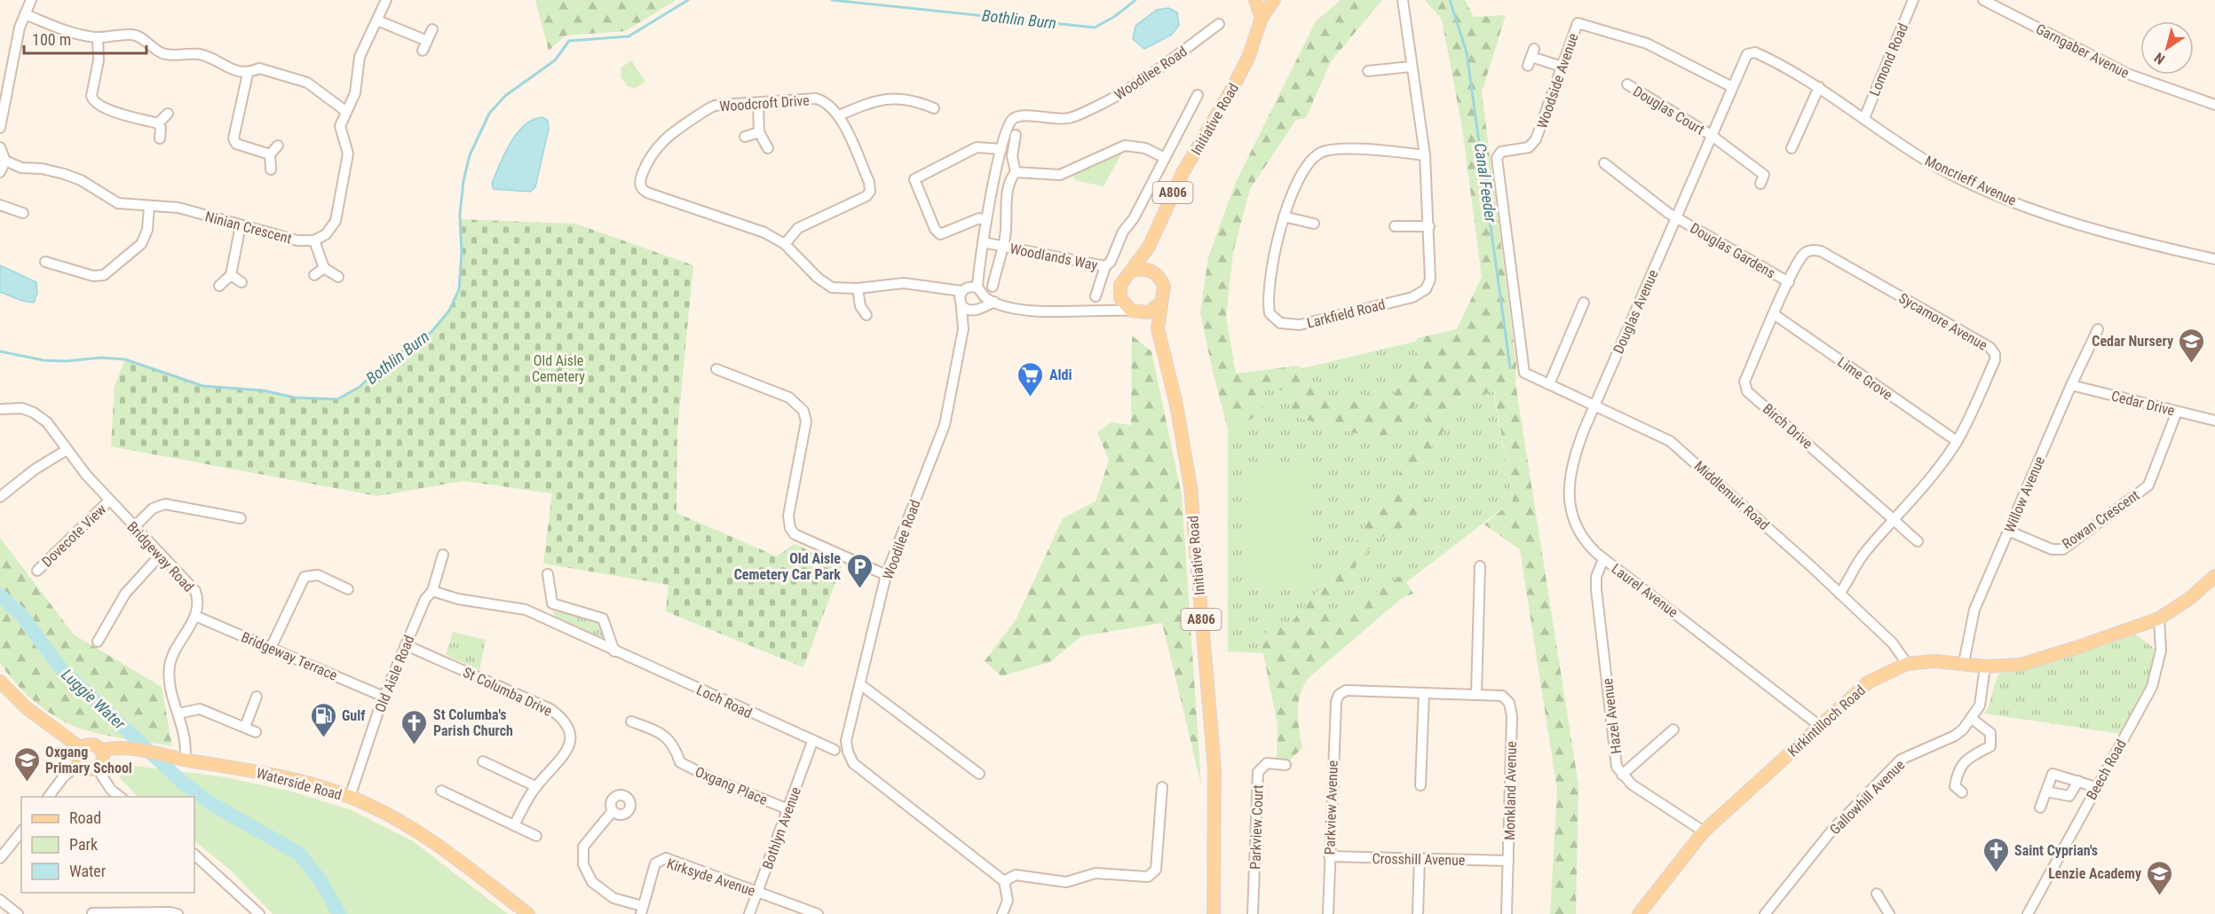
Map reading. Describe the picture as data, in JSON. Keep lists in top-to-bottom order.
{
  "streets": {
    "main road": [
      "Initiative Road",
      "A806",
      "Kirkintilloch Road",
      "Waterside Road"
    ],
    "street": [
      "Garngaber Avenue",
      "Lomond Road",
      "Woodilee Road",
      "Woodside Avenue",
      "Woodcroft Drive",
      "Douglas Court",
      "Moncrieff Avenue",
      "Ninian Crescent",
      "Douglas Gardens",
      "Woodlands Way",
      "Douglas Avenue",
      "Larkfield Road",
      "Sycamore Avenue",
      "Lime Grove",
      "Cedar Drive",
      "Birch Drive",
      "Willow Avenue",
      "Middlemuir Road",
      "Rowan Crescent",
      "Dovecote View",
      "Bridgeway Road",
      "Laurel Avenue",
      "Bridgeway Terrace",
      "Old Aisle Road",
      "St Columba Drive",
      "Loch Road",
      "Hazel Avenue",
      "Beech Road",
      "Oxgang Place",
      "Monkland Avenue",
      "Gallowhill Avenue",
      "Parkview Avenue",
      "Parkview Court",
      "Bothlyn Avenue",
      "Crosshill Avenue",
      "Kirksyde Avenue"
    ]
  },
  "crossings": [
    ["Lomond Road", "Moncrieff Avenue"],
    ["Woodilee Road", "Woodlands Way"],
    ["Woodside Avenue", "Douglas Avenue"],
    ["Woodside Avenue", "Middlemuir Road"],
    ["Douglas Court", "Douglas Avenue"],
    ["Initiative Road", "A806"],
    ["Moncrieff Avenue", "Douglas Avenue"],
    ["Douglas Gardens", "Douglas Avenue"],
    ["Douglas Gardens", "Sycamore Avenue"],
    ["Douglas Gardens", "Birch Drive"],
    ["Douglas Avenue", "Middlemuir Road"],
    ["Douglas Avenue", "Laurel Avenue"],
    ["Sycamore Avenue", "Lime Grove"],
    ["Sycamore Avenue", "Birch Drive"],
    ["Sycamore Avenue", "Middlemuir Road"],
    ["Lime Grove", "Birch Drive"],
    ["Cedar Drive", "Willow Avenue"],
    ["Cedar Drive", "Rowan Crescent"],
    ["Willow Avenue", "Rowan Crescent"],
    ["Willow Avenue", "Kirkintilloch Road"],
    ["Middlemuir Road", "Laurel Avenue"],
    ["Middlemuir Road", "Kirkintilloch Road"],
    ["Dovecote View", "Bridgeway Road"],
    ["Bridgeway Road", "Bridgeway Terrace"],
    ["Laurel Avenue", "Hazel Avenue"],
    ["Laurel Avenue", "Kirkintilloch Road"],
    ["Bridgeway Terrace", "Old Aisle Road"],
    ["Old Aisle Road", "St Columba Drive"],
    ["Old Aisle Road", "Loch Road"],
    ["Old Aisle Road", "Waterside Road"],
    ["Loch Road", "Bothlyn Avenue"],
    ["Hazel Avenue", "Kirkintilloch Road"],
    ["Kirkintilloch Road", "Beech Road"],
    ["Kirkintilloch Road", "Gallowhill Avenue"],
    ["Oxgang Place", "Bothlyn Avenue"],
    ["Monkland Avenue", "Parkview Avenue"],
    ["Monkland Avenue", "Crosshill Avenue"],
    ["Parkview Avenue", "Crosshill Avenue"],
    ["Bothlyn Avenue", "Kirksyde Avenue"]
  ],
  "water": ["Bothlin Burn", "Canal Feeder", "Luggie Water"],
  "parks": ["Old Aisle Cemetery"],
  "places": {
    "school or university": ["Cedar Nursery", "Oxgang Primary School", "Lenzie Academy"],
    "supermarket": ["Aldi"],
    "parking": ["Old Aisle Cemetery Car Park"],
    "fuel station": ["Gulf"],
    "church": ["St Columba's Parish Church", "Saint Cyprian's"]
  },
  "legend": ["Road", "Park", "Water"],
  "scale_bar": "100 m",
  "north": "bottom left"
}
